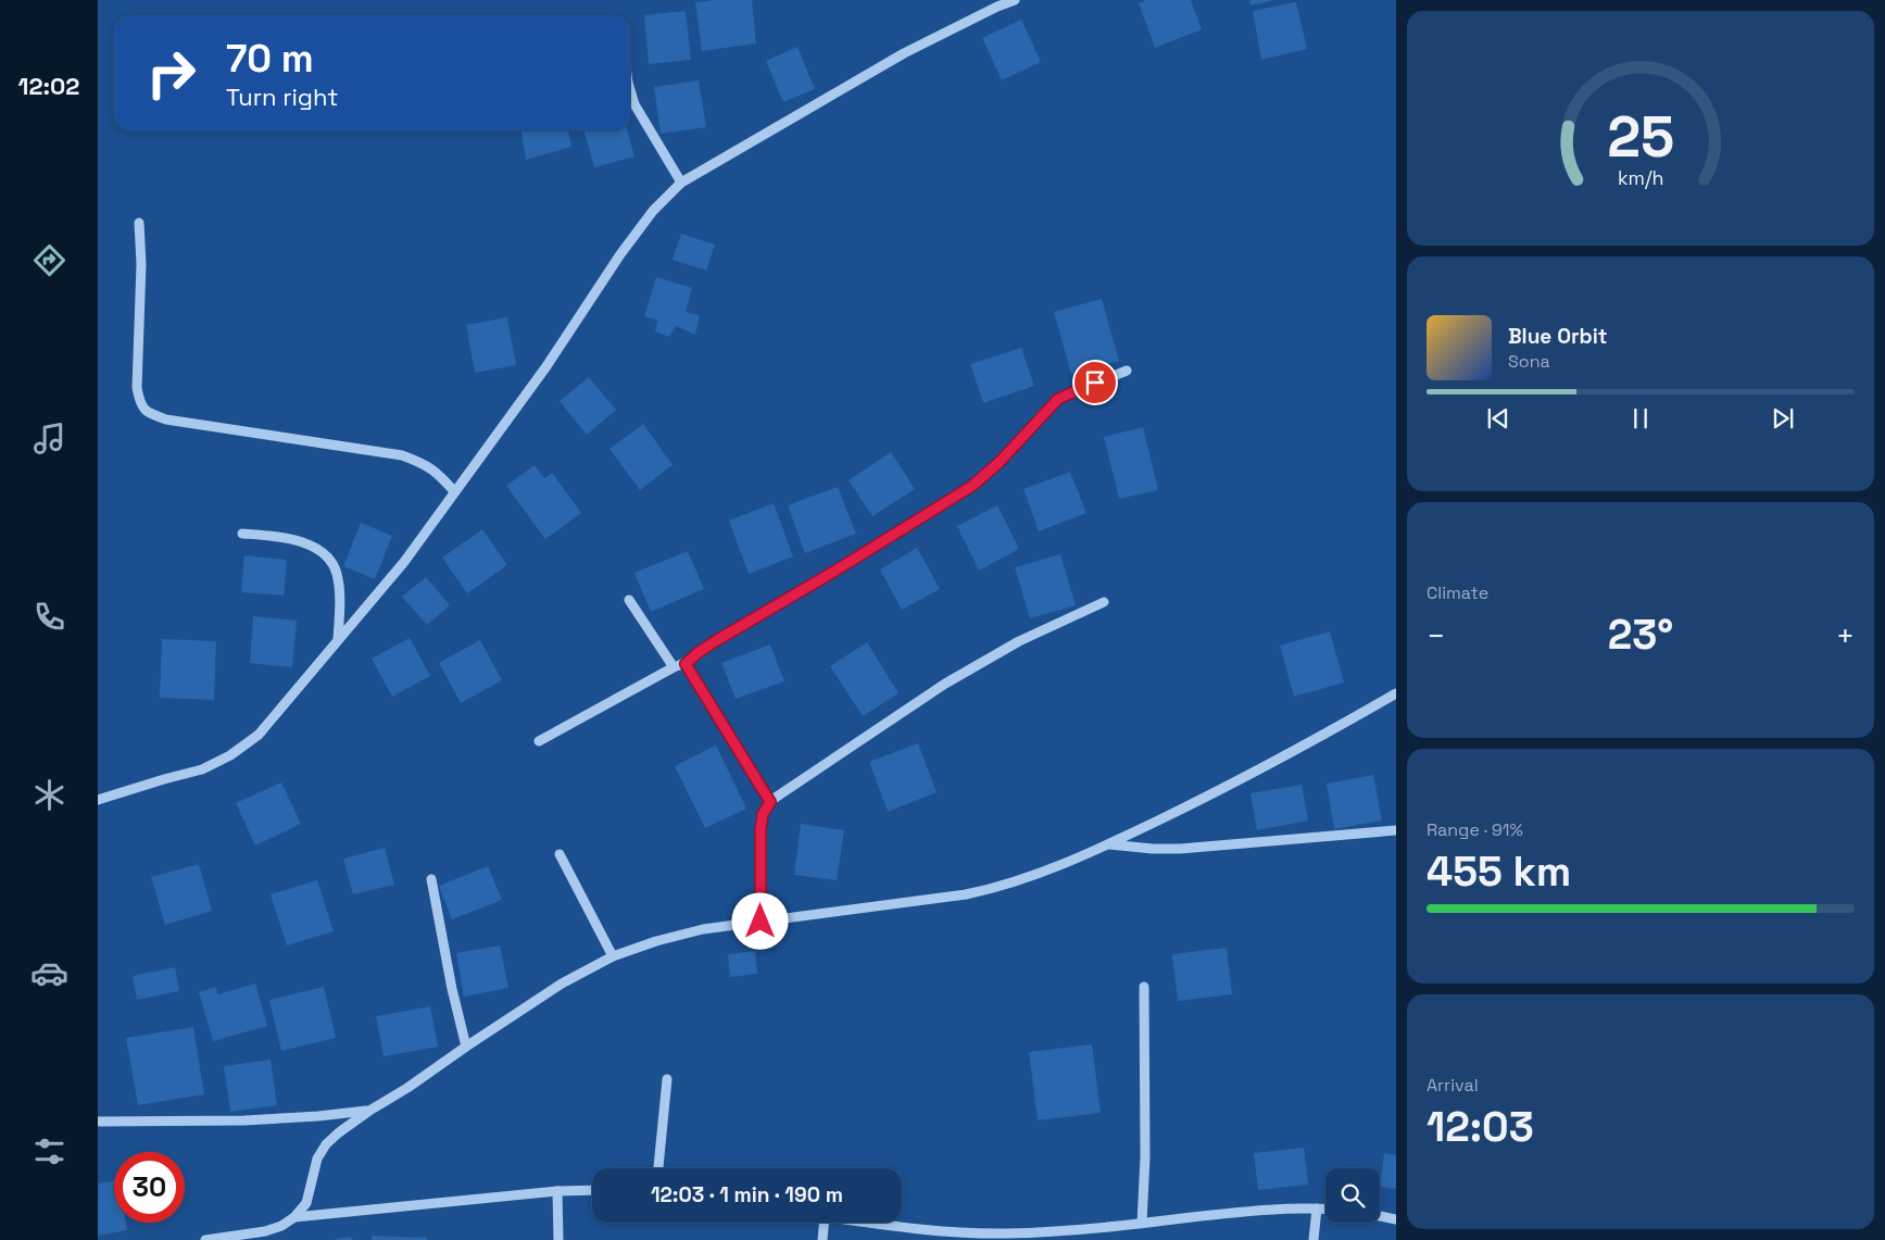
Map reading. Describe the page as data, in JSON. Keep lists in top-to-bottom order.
{
  "page": {
    "tabs": "12:02",
    "turn": ["70 m", "Turn right"],
    "song": ["Blue Orbit", "Sona"],
    "tile": [
      "Climate",
      ["Range · 91%", "455 km"],
      ["Arrival", "12:03"]
    ],
    "heat": ["−", "23°", "+"],
    "limit": "30",
    "trip": "12:03 · 1 min · 190 m",
    "gauge": ["25", "km/h"]
  }
}
